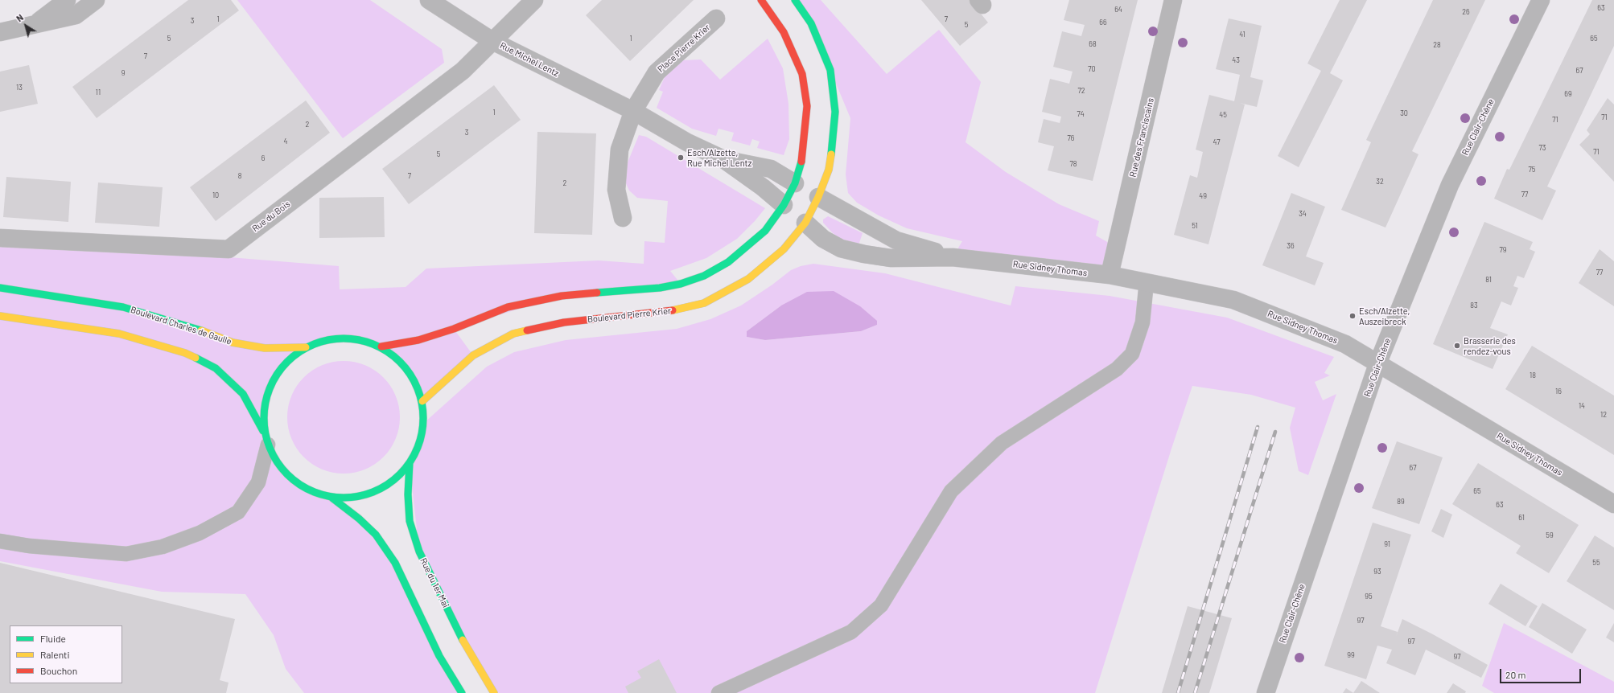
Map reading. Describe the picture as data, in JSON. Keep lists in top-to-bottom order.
{
  "streets": {
    "main road": ["Boulevard Pierre Krier", "Boulevard Charles de Gaulle", "Rue du 1er Mai"],
    "street": [
      "Place Pierre Krier",
      "Rue Michel Lentz",
      "Rue Clair-Chêne",
      "Rue des Franciscains",
      "Rue du Bois",
      "Rue Sidney Thomas"
    ]
  },
  "crossings": [
    ["Place Pierre Krier", "Rue Michel Lentz"],
    ["Rue Michel Lentz", "Rue du Bois"],
    ["Rue Clair-Chêne", "Rue Sidney Thomas"],
    ["Rue des Franciscains", "Rue Sidney Thomas"],
    ["Rue Sidney Thomas", "Boulevard Pierre Krier"]
  ],
  "places": ["Esch/Alzette, Rue Michel Lentz", "Esch/Alzette, Auszeibreck", "Brasserie des rendez-vous"],
  "house_numbers": [
    "63",
    "64",
    "26",
    "1",
    "7",
    "3",
    "66",
    "5",
    "41",
    "5",
    "1",
    "65",
    "68",
    "28",
    "7",
    "43",
    "70",
    "67",
    "9",
    "13",
    "72",
    "11",
    "69",
    "1",
    "30",
    "74",
    "45",
    "71",
    "71",
    "2",
    "3",
    "76",
    "4",
    "47",
    "73",
    "71",
    "5",
    "6",
    "78",
    "75",
    "8",
    "7",
    "32",
    "2",
    "77",
    "10",
    "49",
    "34",
    "51",
    "36",
    "79",
    "77",
    "81",
    "83",
    "18",
    "16",
    "14",
    "12",
    "67",
    "65",
    "89",
    "63",
    "61",
    "59",
    "91",
    "55",
    "93",
    "95",
    "97",
    "97",
    "99",
    "97"
  ],
  "legend": ["Fluide", "Ralenti", "Bouchon"],
  "scale_bar": "20 m",
  "north": "top left"
}
